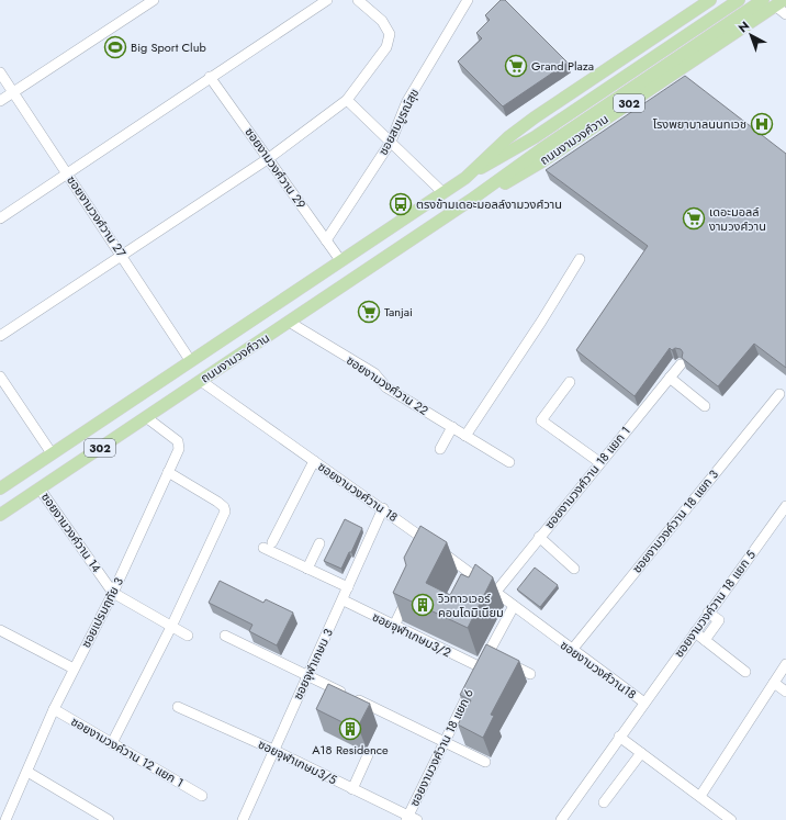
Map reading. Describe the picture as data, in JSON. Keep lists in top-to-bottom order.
{
  "streets": {
    "main road": ["302", "ถนนงามวงศ์วาน"],
    "street": [
      "ซอยสมบูรณ์สุข",
      "ซอยงามวงศ์วาน 29",
      "ซอยงามวงศ์วาน 27",
      "ซอยงามวงศ์วาน 22",
      "ซอยงามวงศ์วาน 18 แยก 1",
      "ซอยงามวงศ์วาน 18",
      "ซอยงามวงค์วาน 18 แยก 3",
      "ซอยงามวงค์วาน 14",
      "ซอยงามวงค์วาน 18 แยก 5",
      "ซอยเปรมฤทัย 3",
      "ซอยจุฬาเกษม3/2",
      "ซอยจุฬาเกษม 3",
      "ซอยงามวงศ์วาน18",
      "ซอยงามวงศ์วาน 18 แยก 6",
      "ซอยงามวงค์วาน 12 แยก 1",
      "ซอยจุฬาเกษม3/5"
    ]
  },
  "crossings": [
    ["ซอยสมบูรณ์สุข", "ซอยงามวงศ์วาน 29"],
    ["ถนนงามวงศ์วาน", "ซอยงามวงศ์วาน 29"],
    ["ถนนงามวงศ์วาน", "ซอยงามวงศ์วาน 27"],
    ["ถนนงามวงศ์วาน", "ซอยงามวงศ์วาน 22"],
    ["ถนนงามวงศ์วาน", "ซอยงามวงศ์วาน 18"],
    ["ถนนงามวงศ์วาน", "ซอยงามวงค์วาน 14"],
    ["ถนนงามวงศ์วาน", "ซอยเปรมฤทัย 3"],
    ["ซอยงามวงศ์วาน 18 แยก 1", "ซอยงามวงศ์วาน 18"],
    ["ซอยงามวงศ์วาน 18", "ซอยจุฬาเกษม 3"],
    ["ซอยงามวงศ์วาน 18", "ซอยงามวงศ์วาน18"],
    ["ซอยงามวงศ์วาน 18", "ซอยงามวงศ์วาน 18 แยก 6"],
    ["ซอยงามวงค์วาน 18 แยก 3", "ซอยงามวงศ์วาน18"],
    ["ซอยงามวงค์วาน 14", "ซอยเปรมฤทัย 3"],
    ["ซอยงามวงค์วาน 18 แยก 5", "ซอยงามวงศ์วาน18"],
    ["ซอยเปรมฤทัย 3", "ซอยงามวงค์วาน 12 แยก 1"],
    ["ซอยจุฬาเกษม3/2", "ซอยจุฬาเกษม 3"],
    ["ซอยจุฬาเกษม3/2", "ซอยงามวงศ์วาน 18 แยก 6"],
    ["ซอยจุฬาเกษม 3", "ซอยจุฬาเกษม3/5"],
    ["ซอยงามวงศ์วาน18", "ซอยงามวงศ์วาน 18 แยก 6"],
    ["ซอยงามวงศ์วาน 18 แยก 6", "ซอยจุฬาเกษม3/5"]
  ],
  "places": {
    "sports": ["Big Sport Club"],
    "supermarket": ["Grand Plaza", "เดอะมอลล์ งามวงศ์วาน", "Tanjai"],
    "hospital": ["โรงพยาบาลนนทเวช"],
    "bus stop": ["ตรงข้ามเดอะมอลล์งามวงศ์วาน"],
    "building": ["วิวทาวเวอร์ คอนโดมิเนียม", "A18 Residence"]
  },
  "north": "top left"
}
